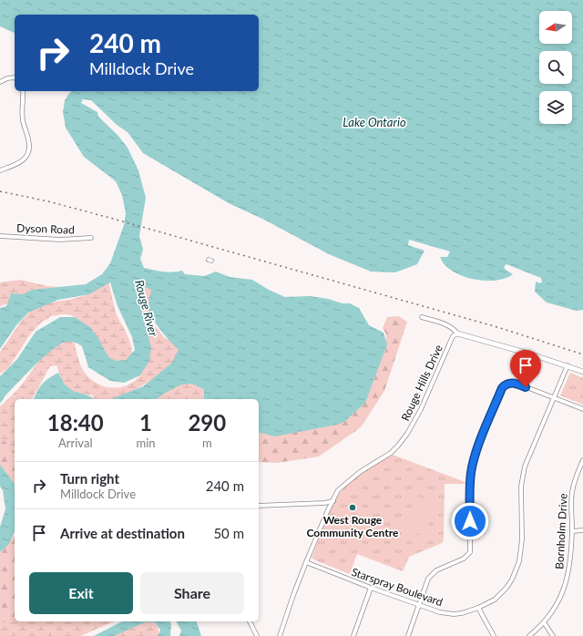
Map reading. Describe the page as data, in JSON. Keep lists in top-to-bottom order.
{
  "streets": {
    "street": [
      "Dyson Road",
      "Rouge Hills Drive",
      "Bornholm Drive",
      "Starspray Boulevard"
    ]
  },
  "crossings": [
    ["Rouge Hills Drive", "Starspray Boulevard"]
  ],
  "water": ["Lake Ontario", "Rouge River"],
  "places": ["West Rouge Community Centre"],
  "north": "left",
  "page": {
    "turn": ["240 m", "Milldock Drive"],
    "eta": [
      "18:40",
      "Arrival",
      "1",
      "min",
      "290",
      "m"
    ],
    "list": [
      {
        "name": "Turn right",
        "note": "Milldock Drive",
        "value": "240 m"
      },
      {
        "name": "Arrive at destination",
        "value": "50 m"
      }
    ],
    "buttons": ["Exit", "Share"]
  }
}
